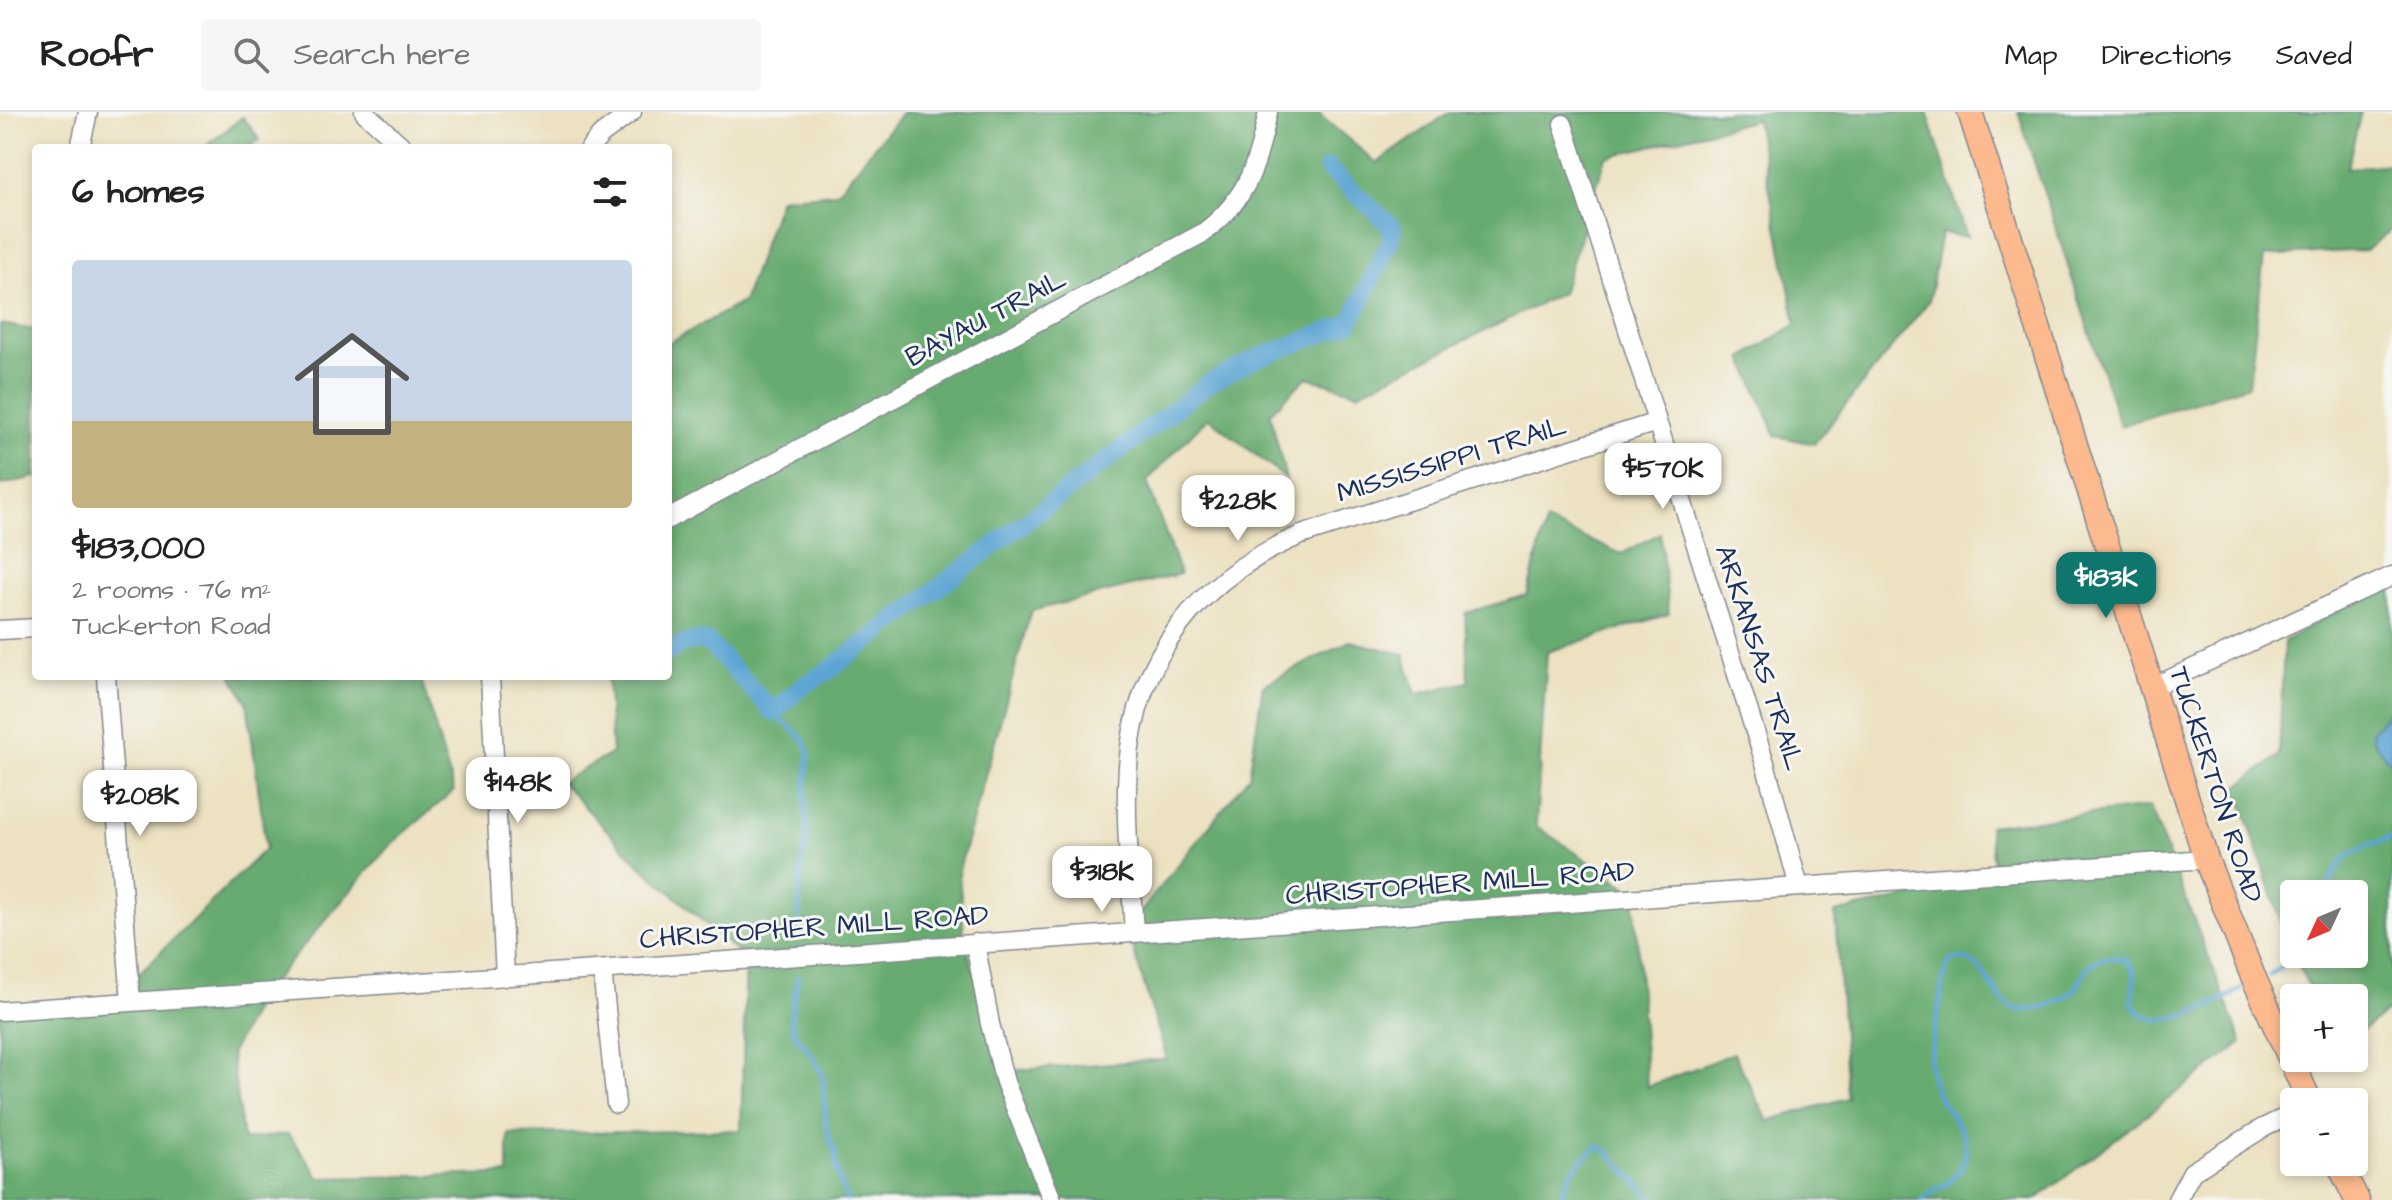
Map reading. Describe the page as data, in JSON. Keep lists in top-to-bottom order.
{
  "streets": {
    "main road": ["TUCKERTON ROAD"],
    "street": [
      "BAYAU TRAIL",
      "MISSISSIPPI TRAIL",
      "ARKANSAS TRAIL",
      "CHRISTOPHER MILL ROAD"
    ]
  },
  "crossings": [
    ["MISSISSIPPI TRAIL", "ARKANSAS TRAIL"],
    ["MISSISSIPPI TRAIL", "CHRISTOPHER MILL ROAD"],
    ["ARKANSAS TRAIL", "CHRISTOPHER MILL ROAD"],
    ["TUCKERTON ROAD", "CHRISTOPHER MILL ROAD"]
  ],
  "north": "bottom left",
  "page": {
    "header": "Roofr",
    "search": "Search here",
    "nav": ["Map", "Directions", "Saved"],
    "heading": "6 homes",
    "list": [
      {
        "name": "$183,000",
        "note": "2 rooms · 76 m² · Tuckerton Road"
      }
    ],
    "price": [
      "$570K",
      "$228K",
      "$183K",
      "$148K",
      "$208K",
      "$318K"
    ],
    "map_buttons": ["+", "−"]
  }
}
